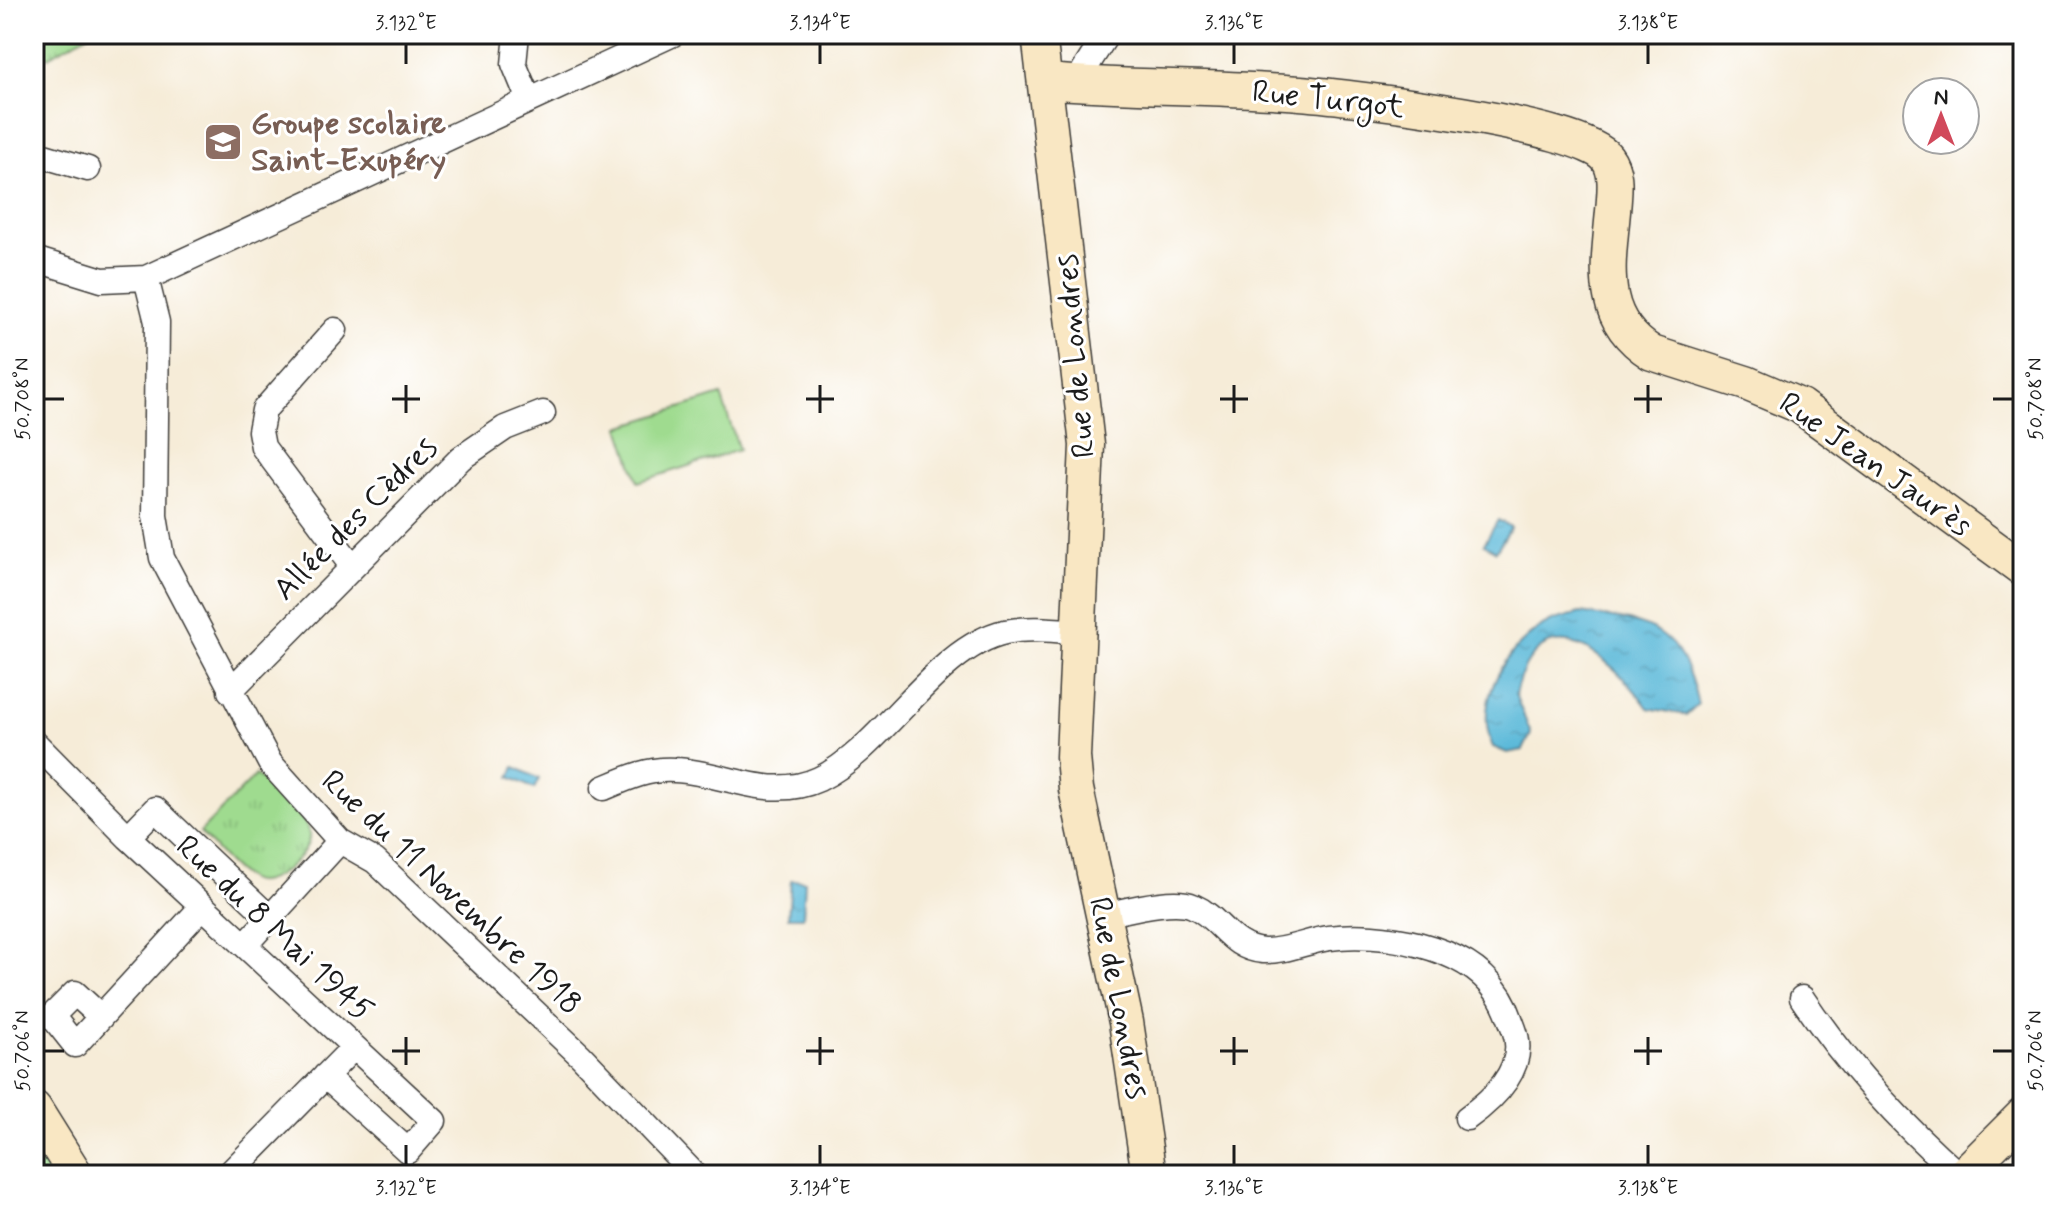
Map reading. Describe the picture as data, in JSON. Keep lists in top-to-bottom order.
{
  "streets": {
    "street": [
      "Rue Turgot",
      "Rue de Londres",
      "Rue Jean Jaurès",
      "Allée des Cèdres",
      "Rue du 11 Novembre 1918",
      "Rue du 8 Mai 1945"
    ]
  },
  "crossings": [
    ["Rue Turgot", "Rue de Londres"],
    ["Rue Turgot", "Rue Jean Jaurès"],
    ["Allée des Cèdres", "Rue du 11 Novembre 1918"]
  ],
  "places": {
    "school or university": ["Groupe scolaire Saint-Exupéry"]
  },
  "north": "top",
  "coordinates": [
    "3.132°E",
    "3.134°E",
    "3.136°E",
    "3.138°E",
    "50.708°N",
    "50.706°N"
  ]
}
